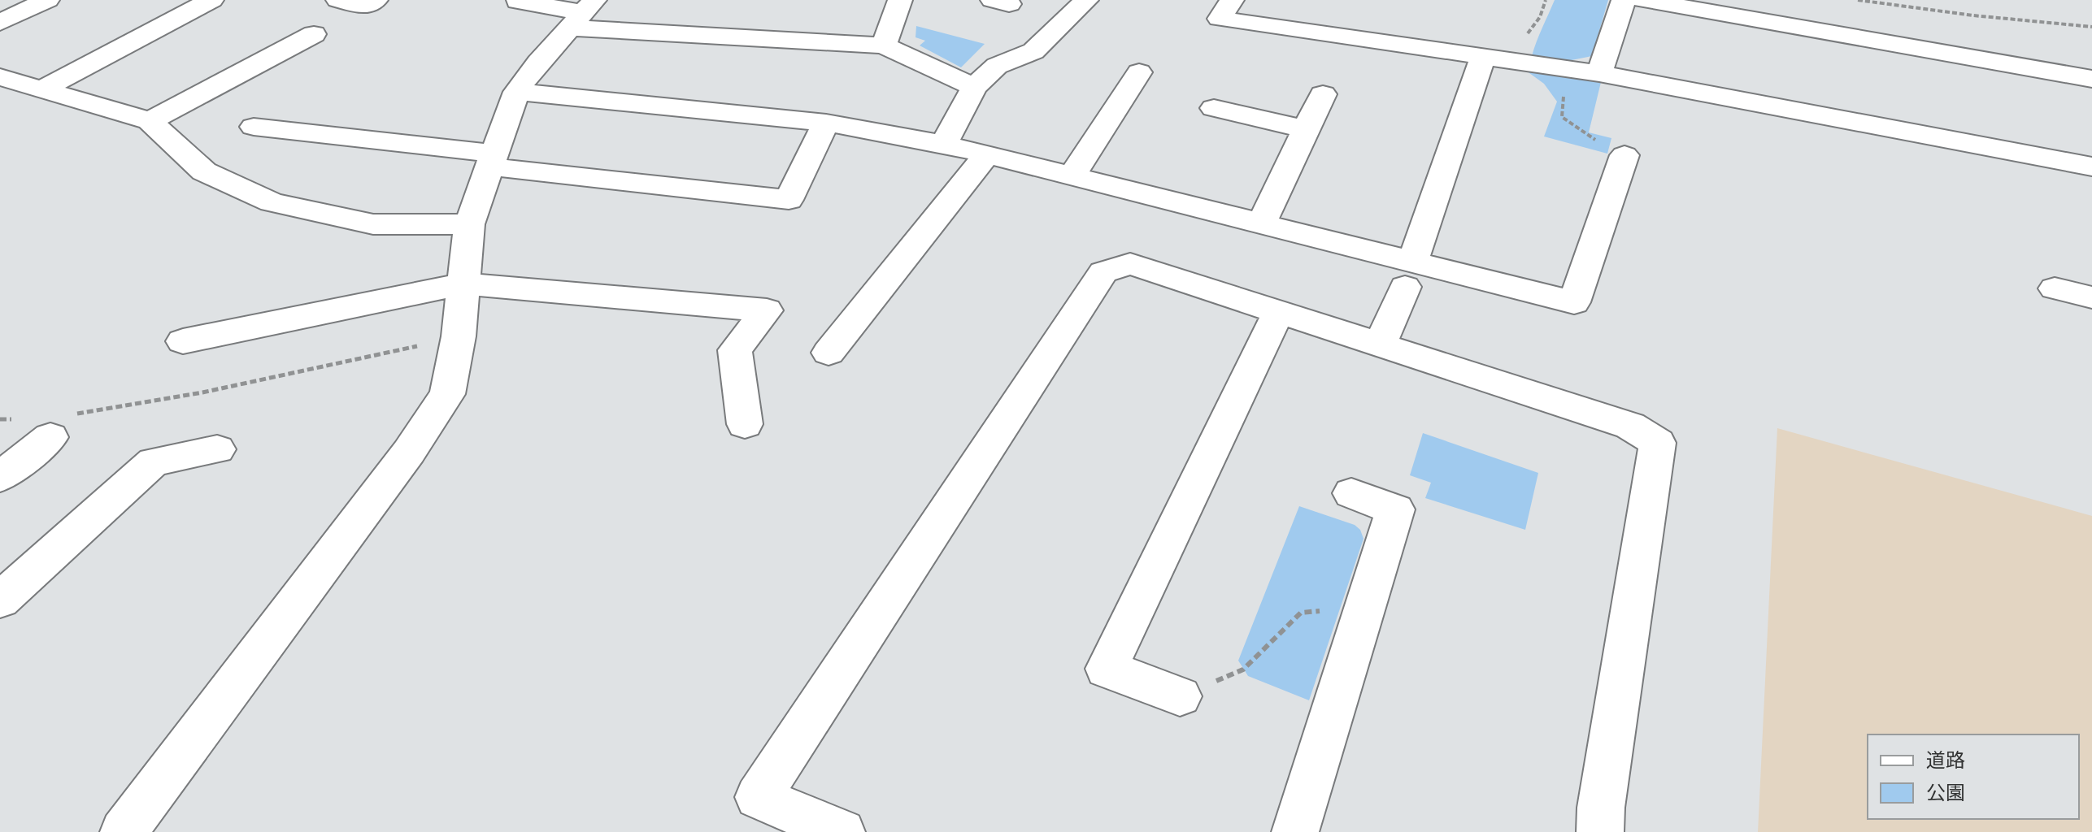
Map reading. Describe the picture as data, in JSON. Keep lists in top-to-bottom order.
{
  "legend": ["道路", "公園"]
}
